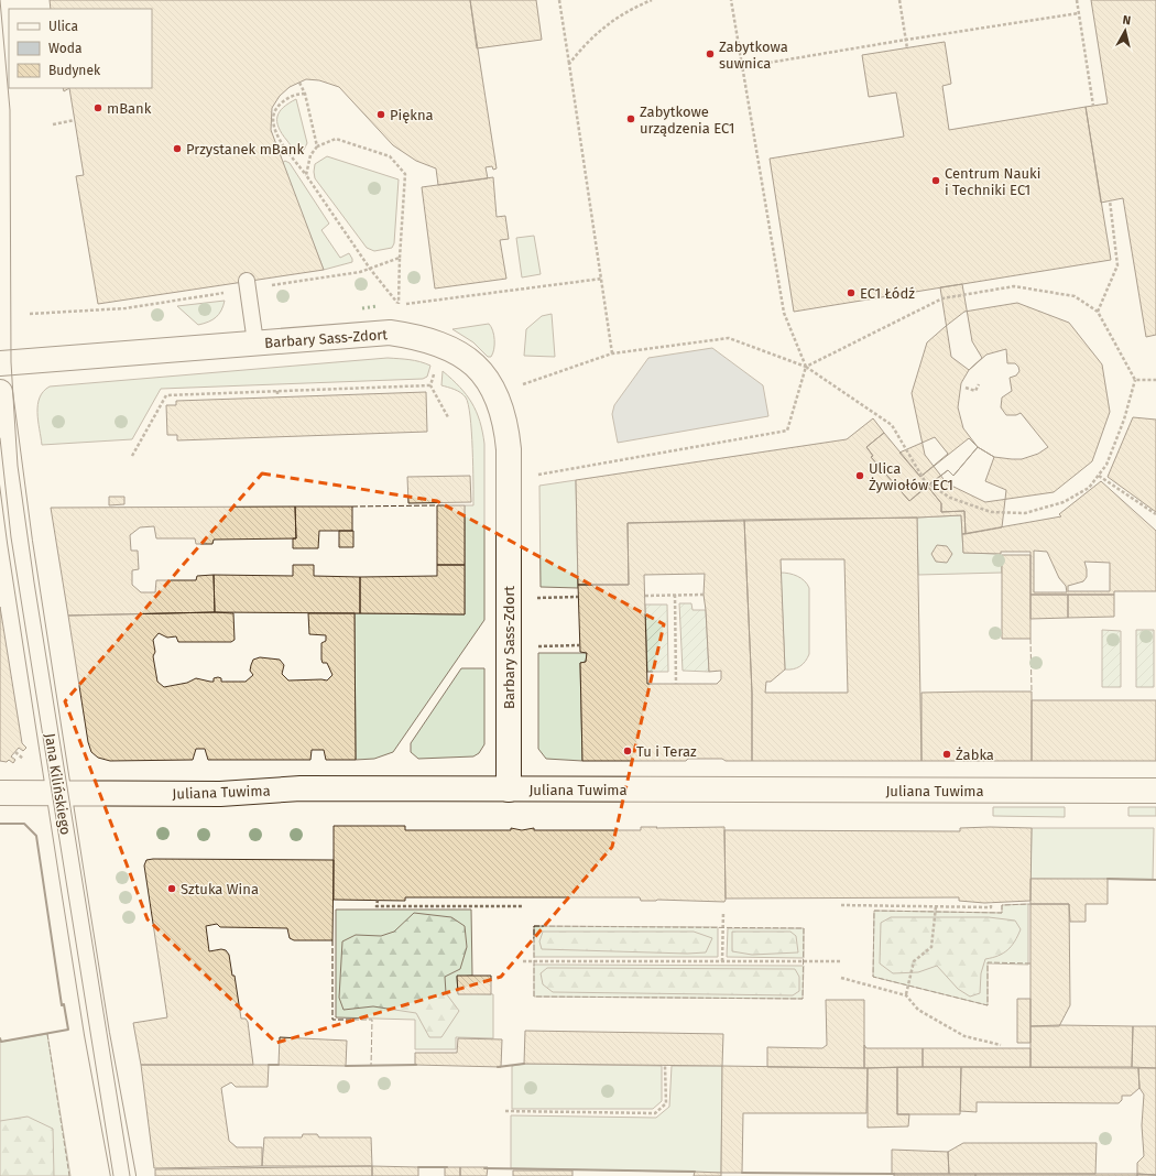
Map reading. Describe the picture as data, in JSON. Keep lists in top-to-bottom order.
{
  "streets": {
    "street": ["Barbary Sass-Zdort", "Jana Kilińskiego", "Juliana Tuwima"]
  },
  "crossings": [
    ["Barbary Sass-Zdort", "Juliana Tuwima"],
    ["Jana Kilińskiego", "Juliana Tuwima"]
  ],
  "places": [
    "Zabytkowa suwnica",
    "mBank",
    "Piękna",
    "Zabytkowe urządzenia EC1",
    "Przystanek mBank",
    "Centrum Nauki i Techniki EC1",
    "EC1 Łódź",
    "Ulica Żywiołów EC1",
    "Tu i Teraz",
    "Żabka",
    "Sztuka Wina"
  ],
  "legend": ["Ulica", "Woda", "Budynek"],
  "north": "top"
}
